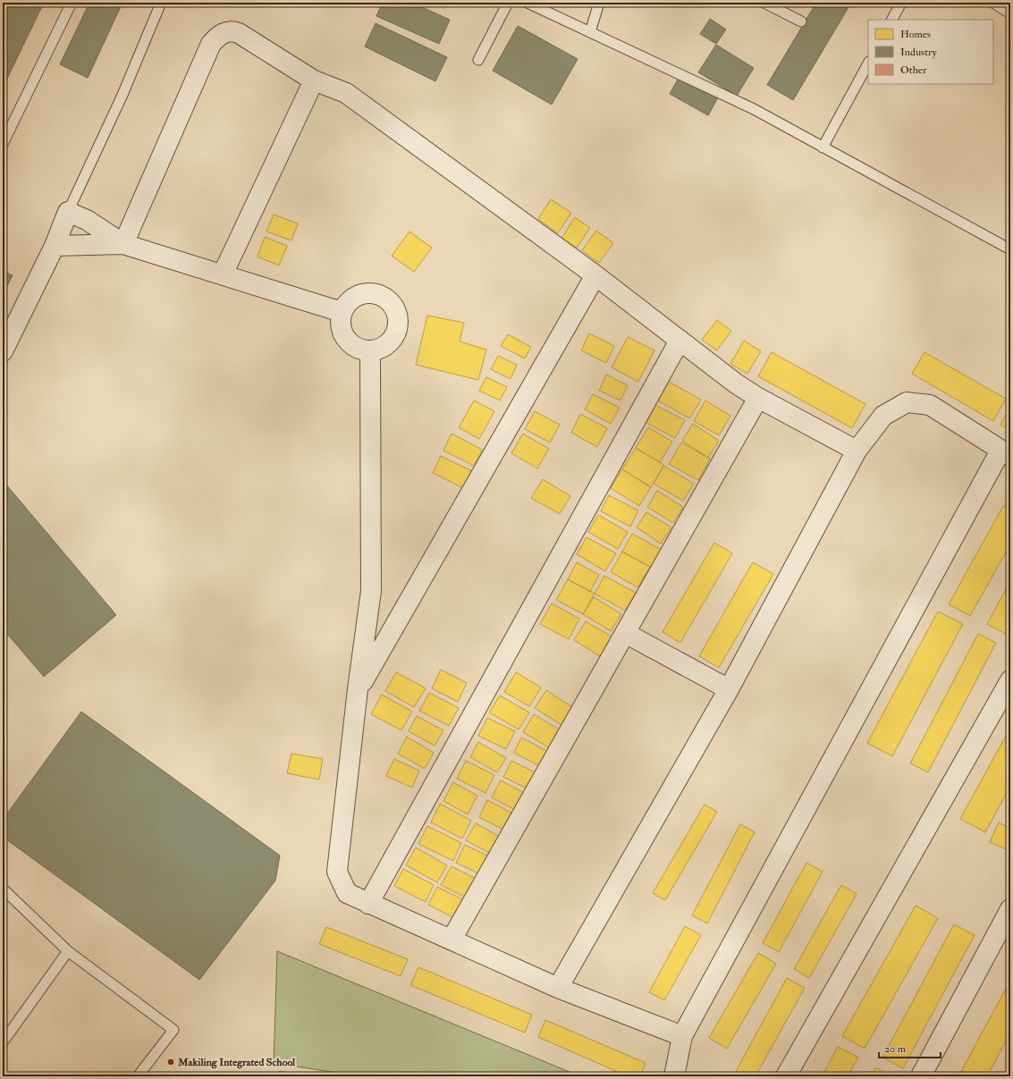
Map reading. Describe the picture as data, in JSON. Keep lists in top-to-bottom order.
{
  "places": ["Makiling Integrated School"],
  "legend": ["Homes", "Industry", "Other"],
  "scale_bar": "20 m"
}
